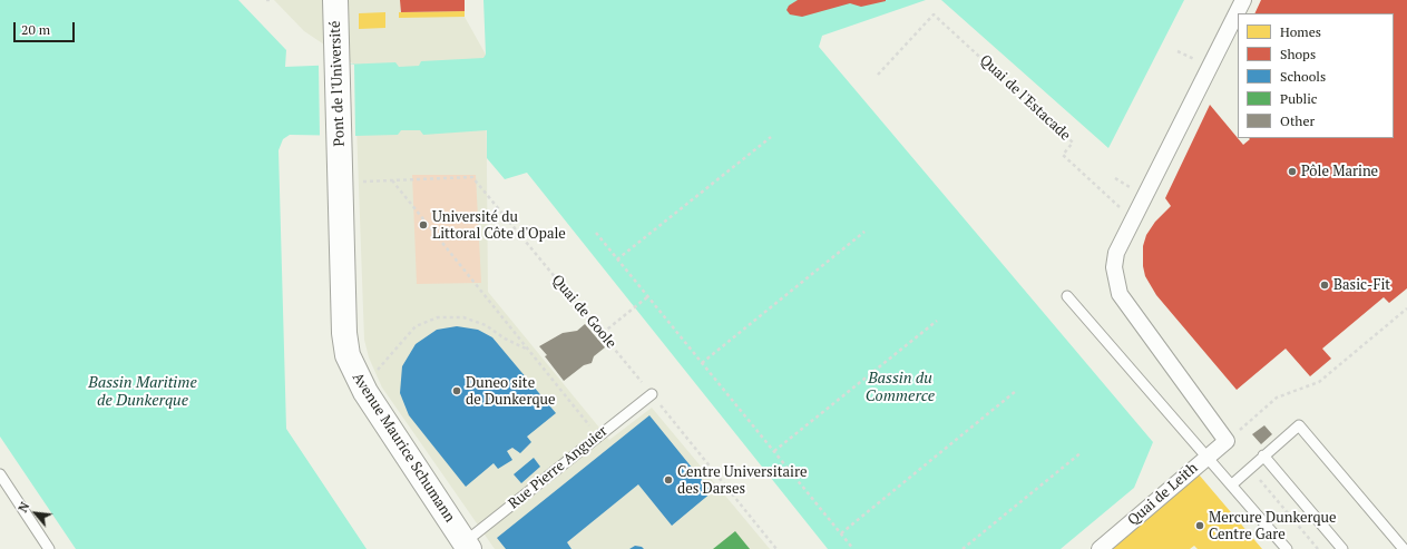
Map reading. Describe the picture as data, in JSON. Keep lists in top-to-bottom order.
{
  "streets": {
    "street": ["Pont de l'Université", "Avenue Maurice Schumann", "Quai de Leith"],
    "lane": ["Rue Pierre Anguier"],
    "path": ["Quai de l'Estacade", "Quai de Goole"]
  },
  "crossings": [
    ["Pont de l'Université", "Avenue Maurice Schumann"],
    ["Quai de Goole", "Avenue Maurice Schumann"],
    ["Quai de Goole", "Rue Pierre Anguier"],
    ["Avenue Maurice Schumann", "Rue Pierre Anguier"]
  ],
  "water": ["Bassin du Commerce", "Bassin Maritime de Dunkerque"],
  "places": [
    "Pôle Marine",
    "Université du Littoral Côte d'Opale",
    "Basic-Fit",
    "Duneo site de Dunkerque",
    "Centre Universitaire des Darses",
    "Mercure Dunkerque Centre Gare"
  ],
  "legend": [
    "Homes",
    "Shops",
    "Schools",
    "Public",
    "Other"
  ],
  "scale_bar": "20 m",
  "north": "top left"
}
